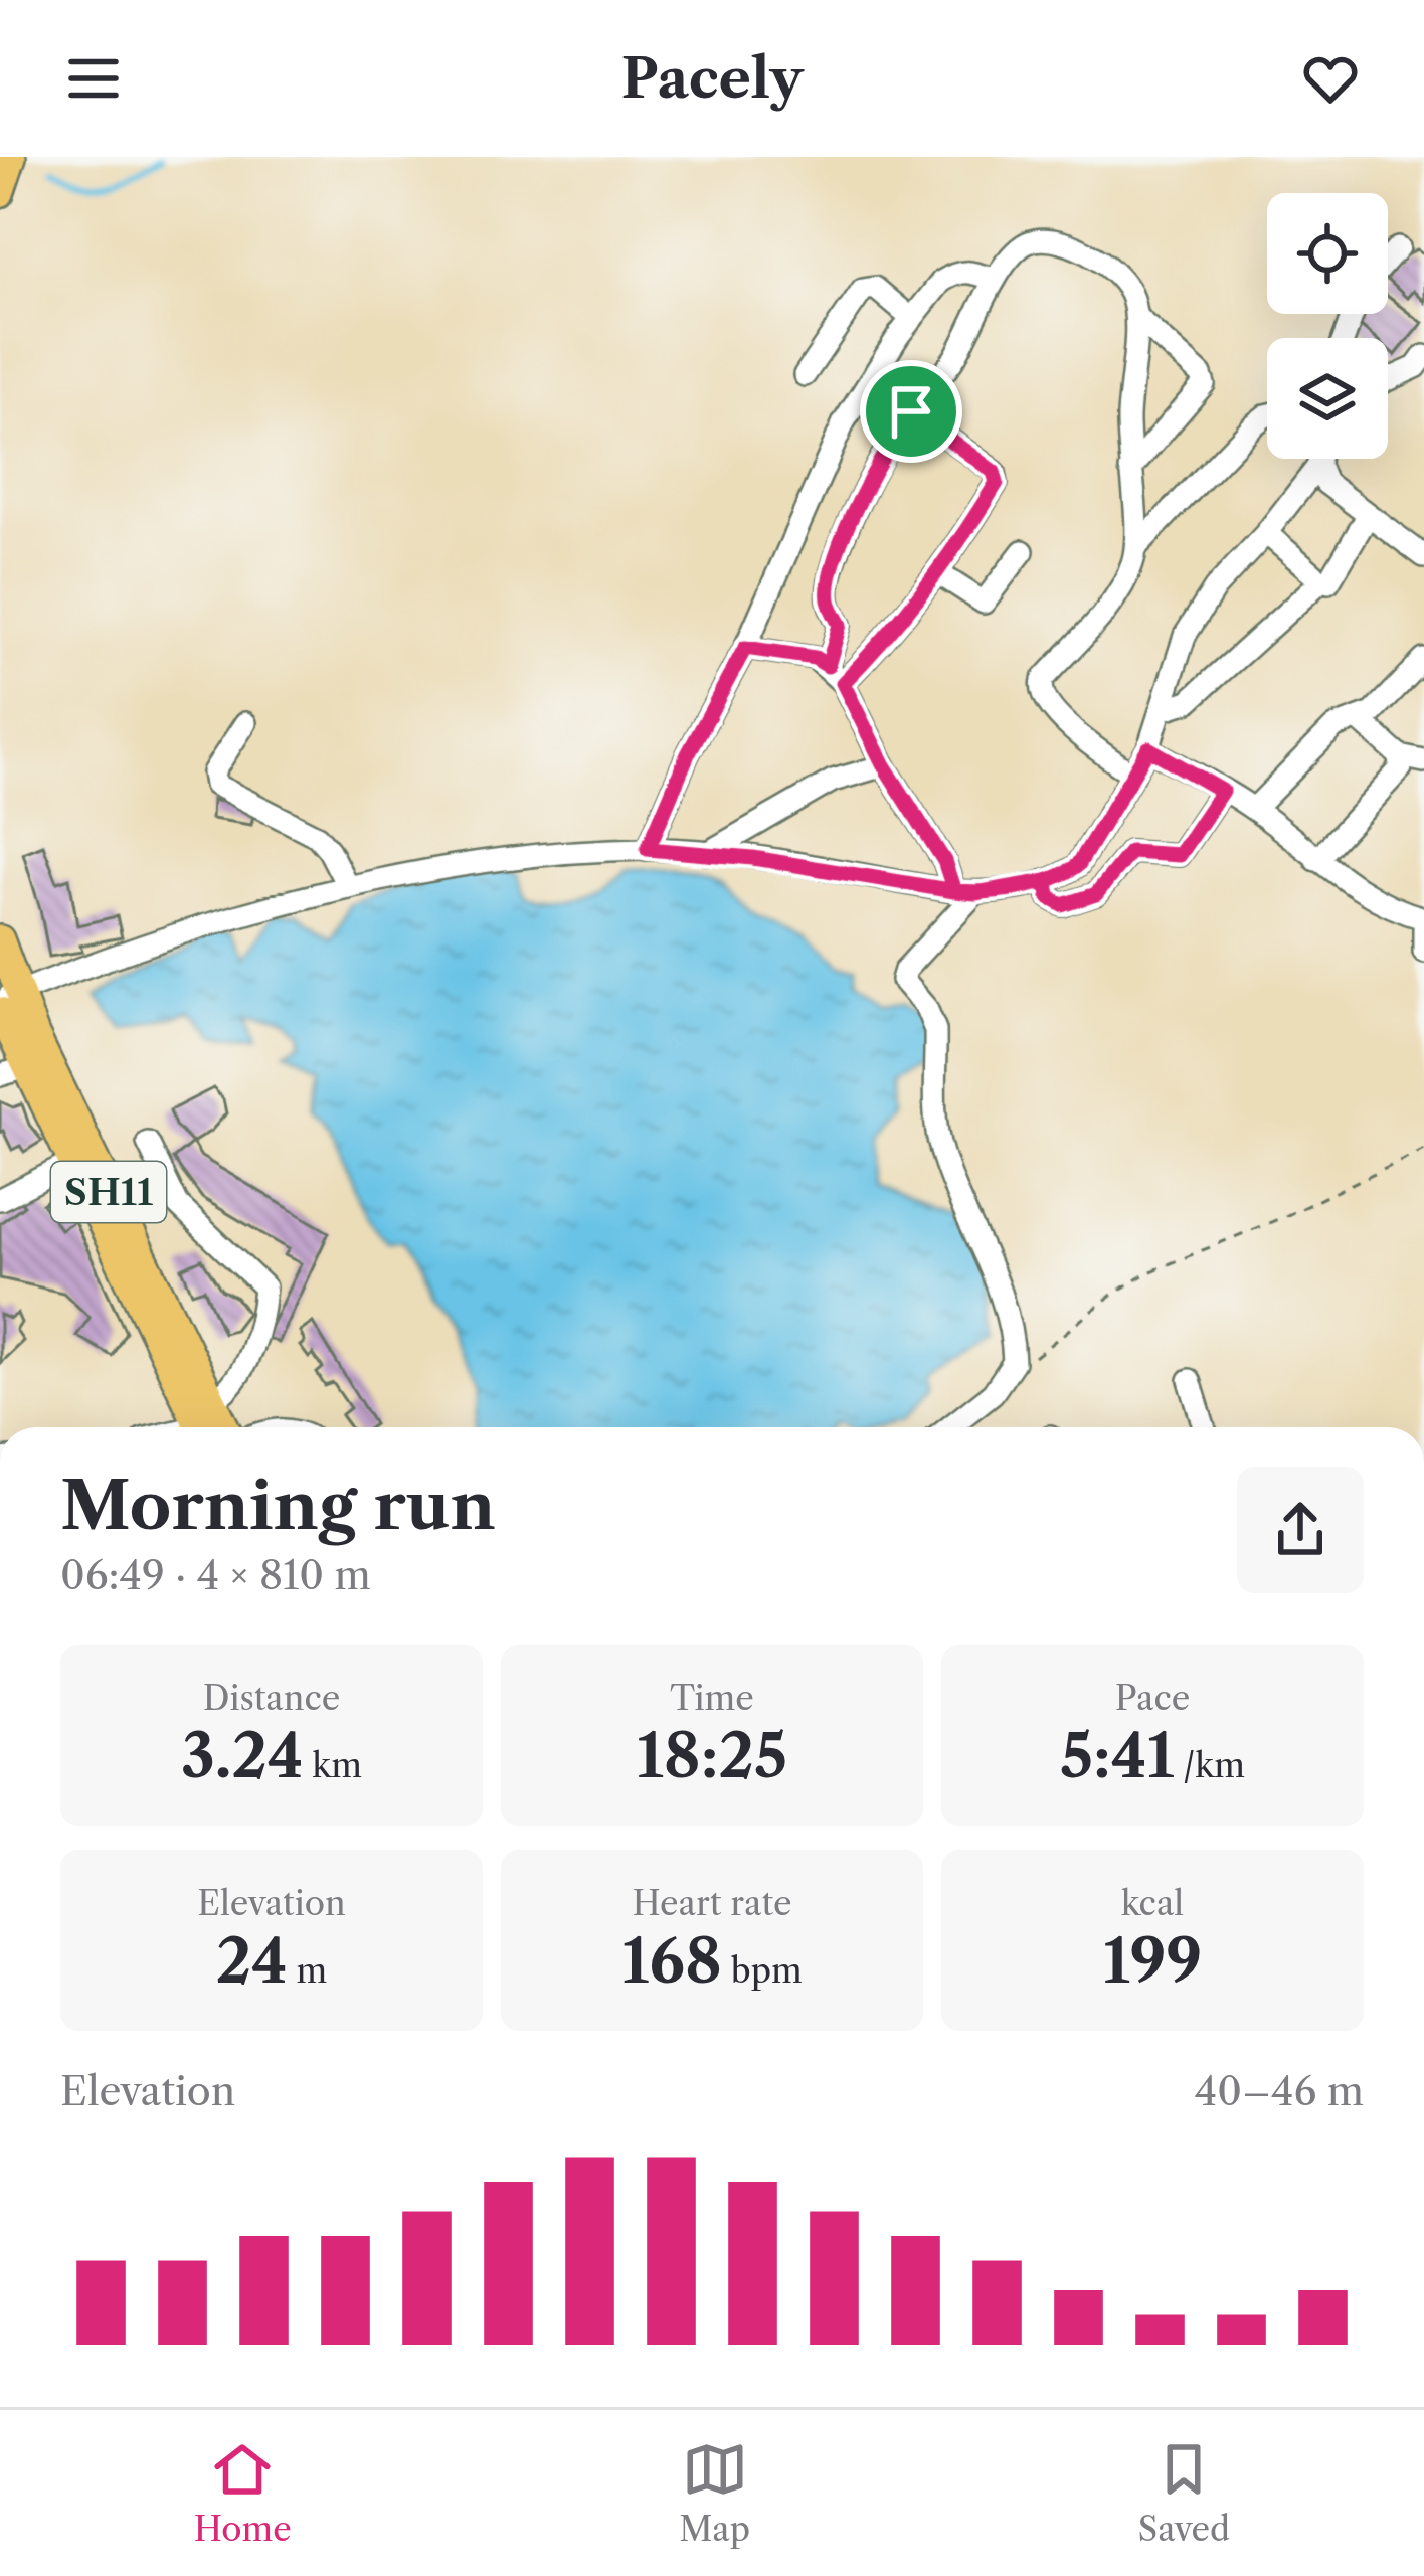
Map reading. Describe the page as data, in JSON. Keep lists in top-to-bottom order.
{
  "streets": {
    "main road": ["SH11"]
  },
  "page": {
    "header": "Pacely",
    "heading": ["Morning run", "06:49 · 4 × 810 m"],
    "stats": [
      ["Distance", "3.24 km"],
      ["Time", "18:25"],
      ["Pace", "5:41 /km"],
      ["Elevation", "24 m"],
      ["Heart rate", "168 bpm"],
      ["kcal", "199"]
    ],
    "chart": ["Elevation", "40–46 m"],
    "tabs": ["Home", "Map", "Saved"]
  }
}
